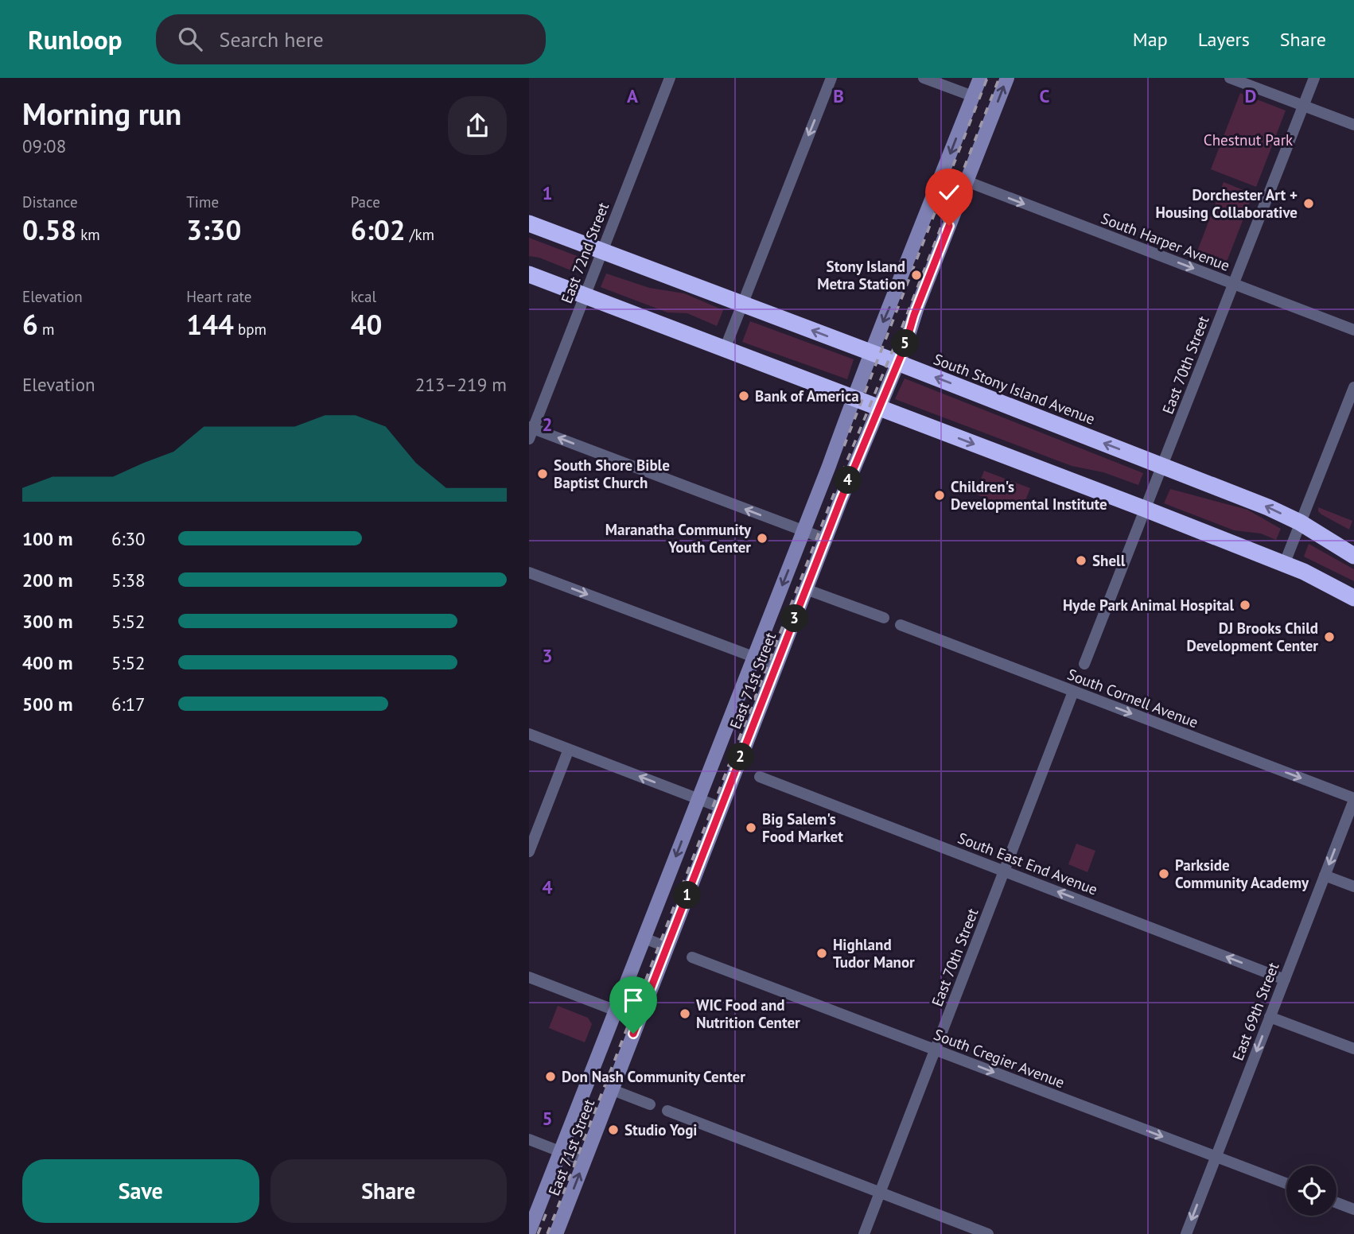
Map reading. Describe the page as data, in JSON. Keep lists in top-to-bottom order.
{
  "streets": {
    "highway": ["South Stony Island Avenue"],
    "main road": ["East 71st Street"],
    "street": [
      "South Harper Avenue",
      "East 72nd Street",
      "East 70th Street",
      "South Cornell Avenue",
      "South East End Avenue",
      "East 69th Street",
      "South Cregier Avenue"
    ]
  },
  "crossings": [
    ["South Harper Avenue", "East 70th Street"],
    ["South Harper Avenue", "East 71st Street"],
    ["East 72nd Street", "South Stony Island Avenue"],
    ["East 70th Street", "South Stony Island Avenue"],
    ["East 70th Street", "South Cornell Avenue"],
    ["East 70th Street", "South East End Avenue"],
    ["East 70th Street", "South Cregier Avenue"],
    ["South Stony Island Avenue", "East 71st Street"],
    ["South Cornell Avenue", "East 69th Street"],
    ["South East End Avenue", "East 69th Street"],
    ["East 69th Street", "South Cregier Avenue"]
  ],
  "one_way": [
    "South Harper Avenue",
    "South Cornell Avenue",
    "South East End Avenue",
    "East 69th Street",
    "South Cregier Avenue"
  ],
  "parks": ["Chestnut Park"],
  "places": [
    "Dorchester Art + Housing Collaborative",
    "Stony Island Metra Station",
    "Bank of America",
    "South Shore Bible Baptist Church",
    "Children's Developmental Institute",
    "Maranatha Community Youth Center",
    "Shell",
    "Hyde Park Animal Hospital",
    "DJ Brooks Child Development Center",
    "Big Salem's Food Market",
    "Parkside Community Academy",
    "Highland Tudor Manor",
    "WIC Food and Nutrition Center",
    "Don Nash Community Center",
    "Studio Yogi"
  ],
  "page": {
    "header": "Runloop",
    "search": "Search here",
    "nav": ["Map", "Layers", "Share"],
    "heading": ["Morning run", "09:08"],
    "stats": [
      ["Distance", "0.58 km"],
      ["Time", "3:30"],
      ["Pace", "6:02 /km"],
      ["Elevation", "6 m"],
      ["Heart rate", "144 bpm"],
      ["kcal", "40"]
    ],
    "pins": [
      "5",
      "4",
      "3",
      "2",
      "1"
    ],
    "chart": ["Elevation", "213–219 m"],
    "list": [
      {
        "name": "100 m",
        "note": "6:30"
      },
      {
        "name": "200 m",
        "note": "5:38"
      },
      {
        "name": "300 m",
        "note": "5:52"
      },
      {
        "name": "400 m",
        "note": "5:52"
      },
      {
        "name": "500 m",
        "note": "6:17"
      }
    ],
    "buttons": ["Save", "Share"]
  },
  "grid": {
    "columns": [
      "A",
      "B",
      "C",
      "D"
    ],
    "rows": [
      "1",
      "2",
      "3",
      "4",
      "5"
    ]
  }
}
